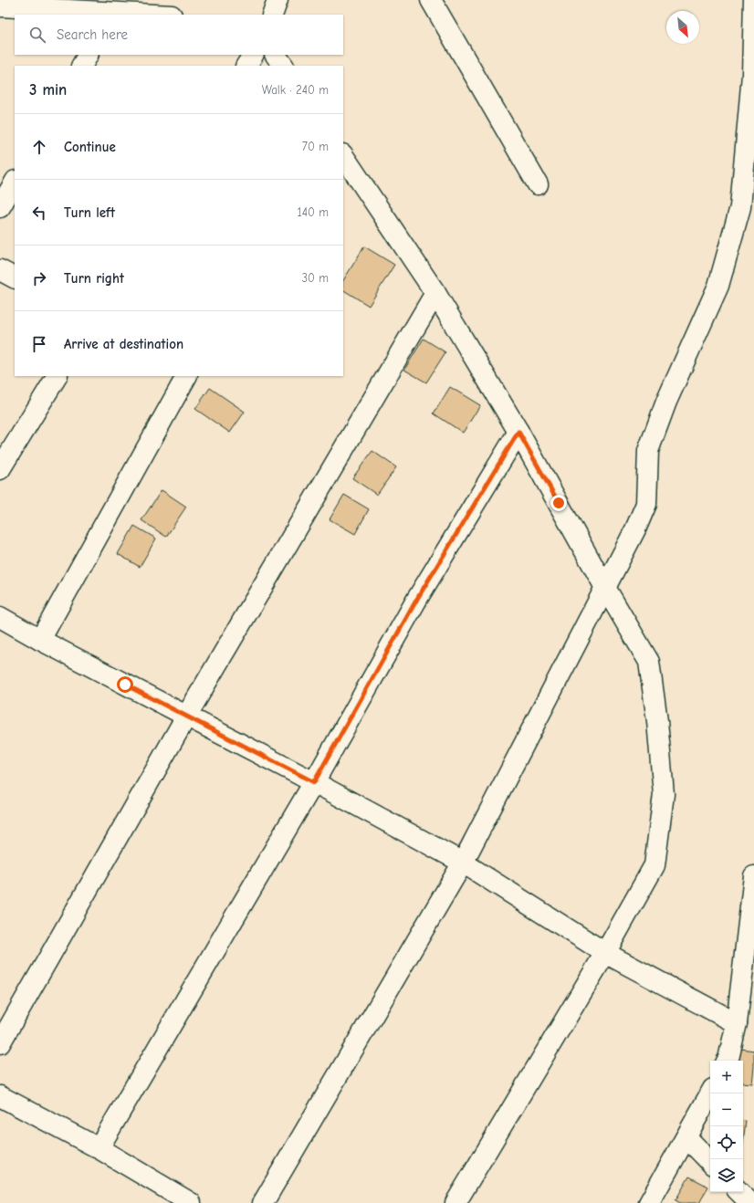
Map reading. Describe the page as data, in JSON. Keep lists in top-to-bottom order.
{
  "north": "bottom right",
  "page": {
    "search": "Search here",
    "heading": ["3 min", "Walk · 240 m"],
    "list": [
      ["Continue", "70 m"],
      ["Turn left", "140 m"],
      ["Turn right", "30 m"],
      "Arrive at destination"
    ],
    "map_buttons": ["+", "−"]
  }
}
